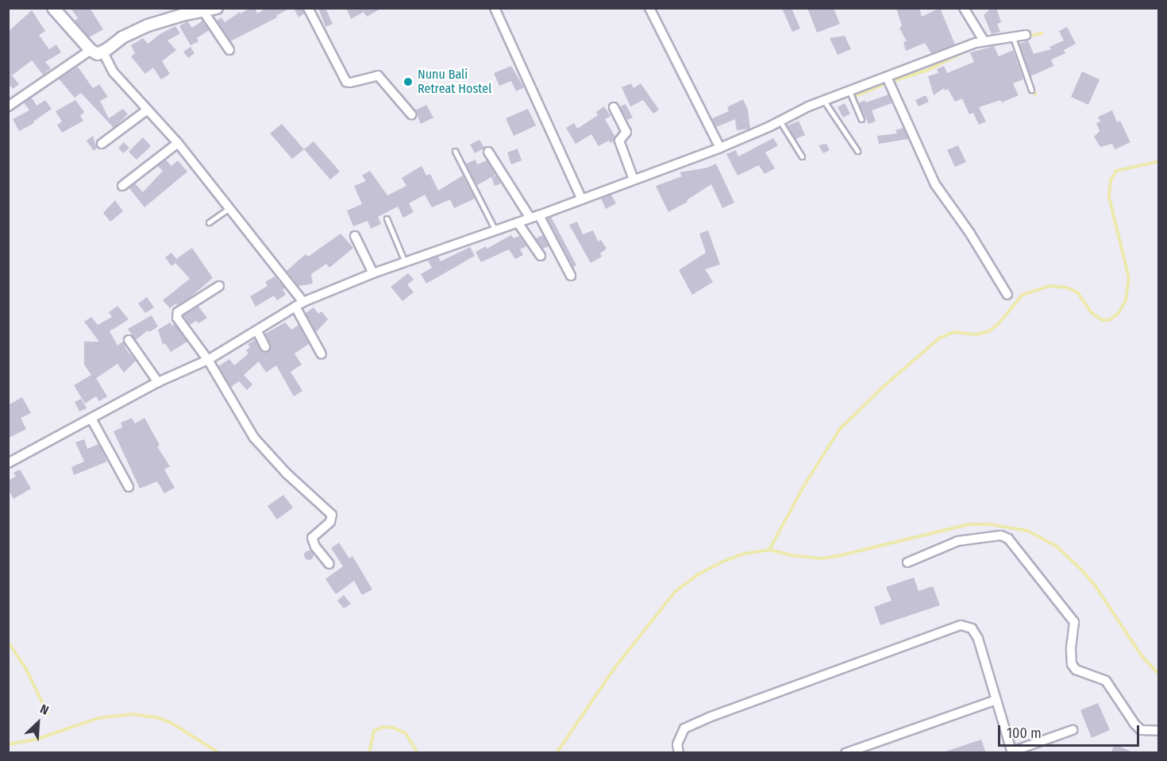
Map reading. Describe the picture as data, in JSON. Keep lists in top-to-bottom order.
{
  "places": ["Nunu Bali Retreat Hostel"],
  "scale_bar": "100 m",
  "north": "top right"
}
